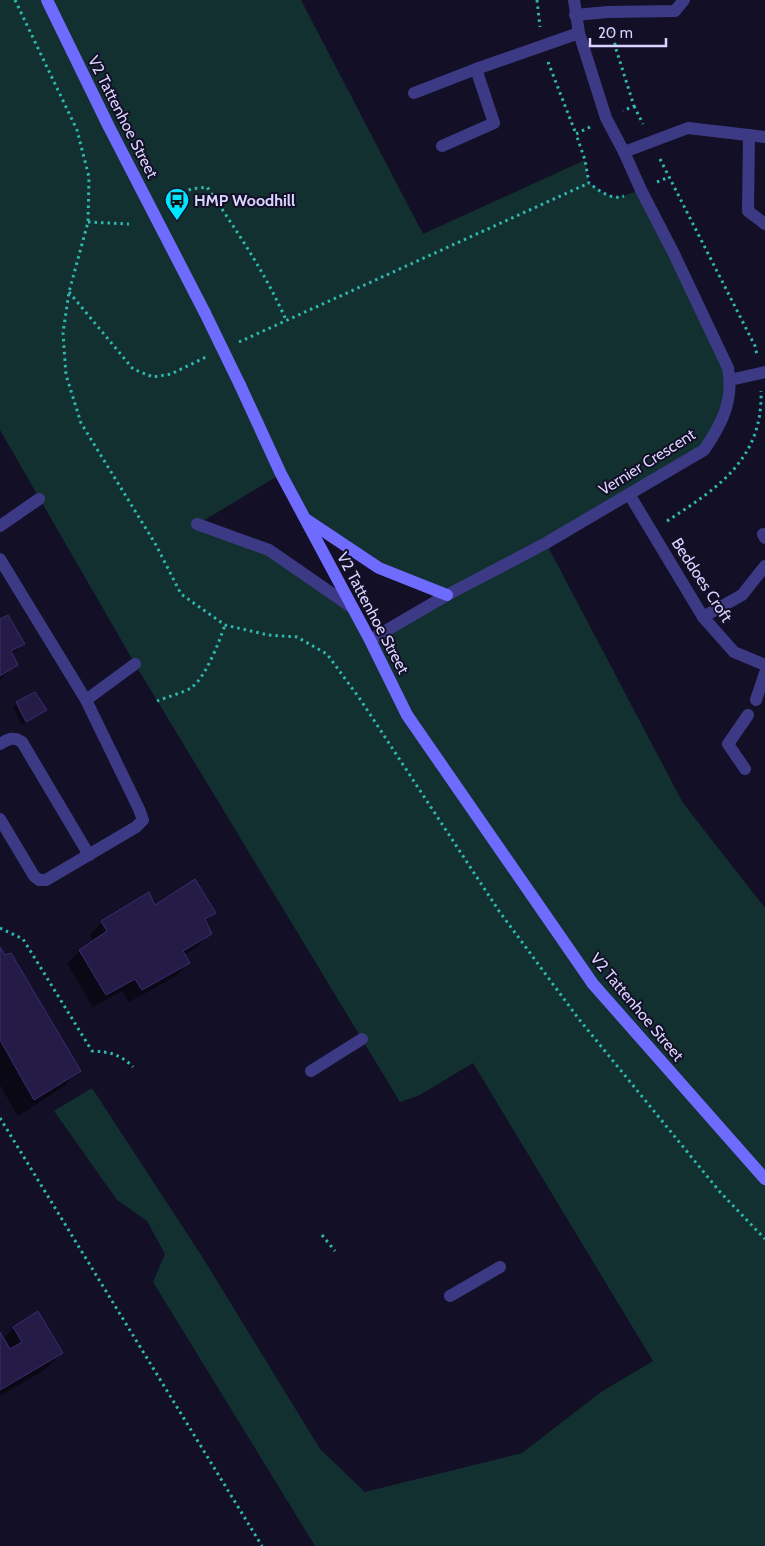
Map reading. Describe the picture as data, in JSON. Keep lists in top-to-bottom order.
{
  "streets": {
    "street": ["V2 Tattenhoe Street", "Vernier Crescent", "Beddoes Croft"]
  },
  "crossings": [
    ["V2 Tattenhoe Street", "Vernier Crescent"],
    ["Vernier Crescent", "Beddoes Croft"]
  ],
  "places": {
    "bus stop": ["HMP Woodhill"]
  },
  "scale_bar": "20 m"
}
